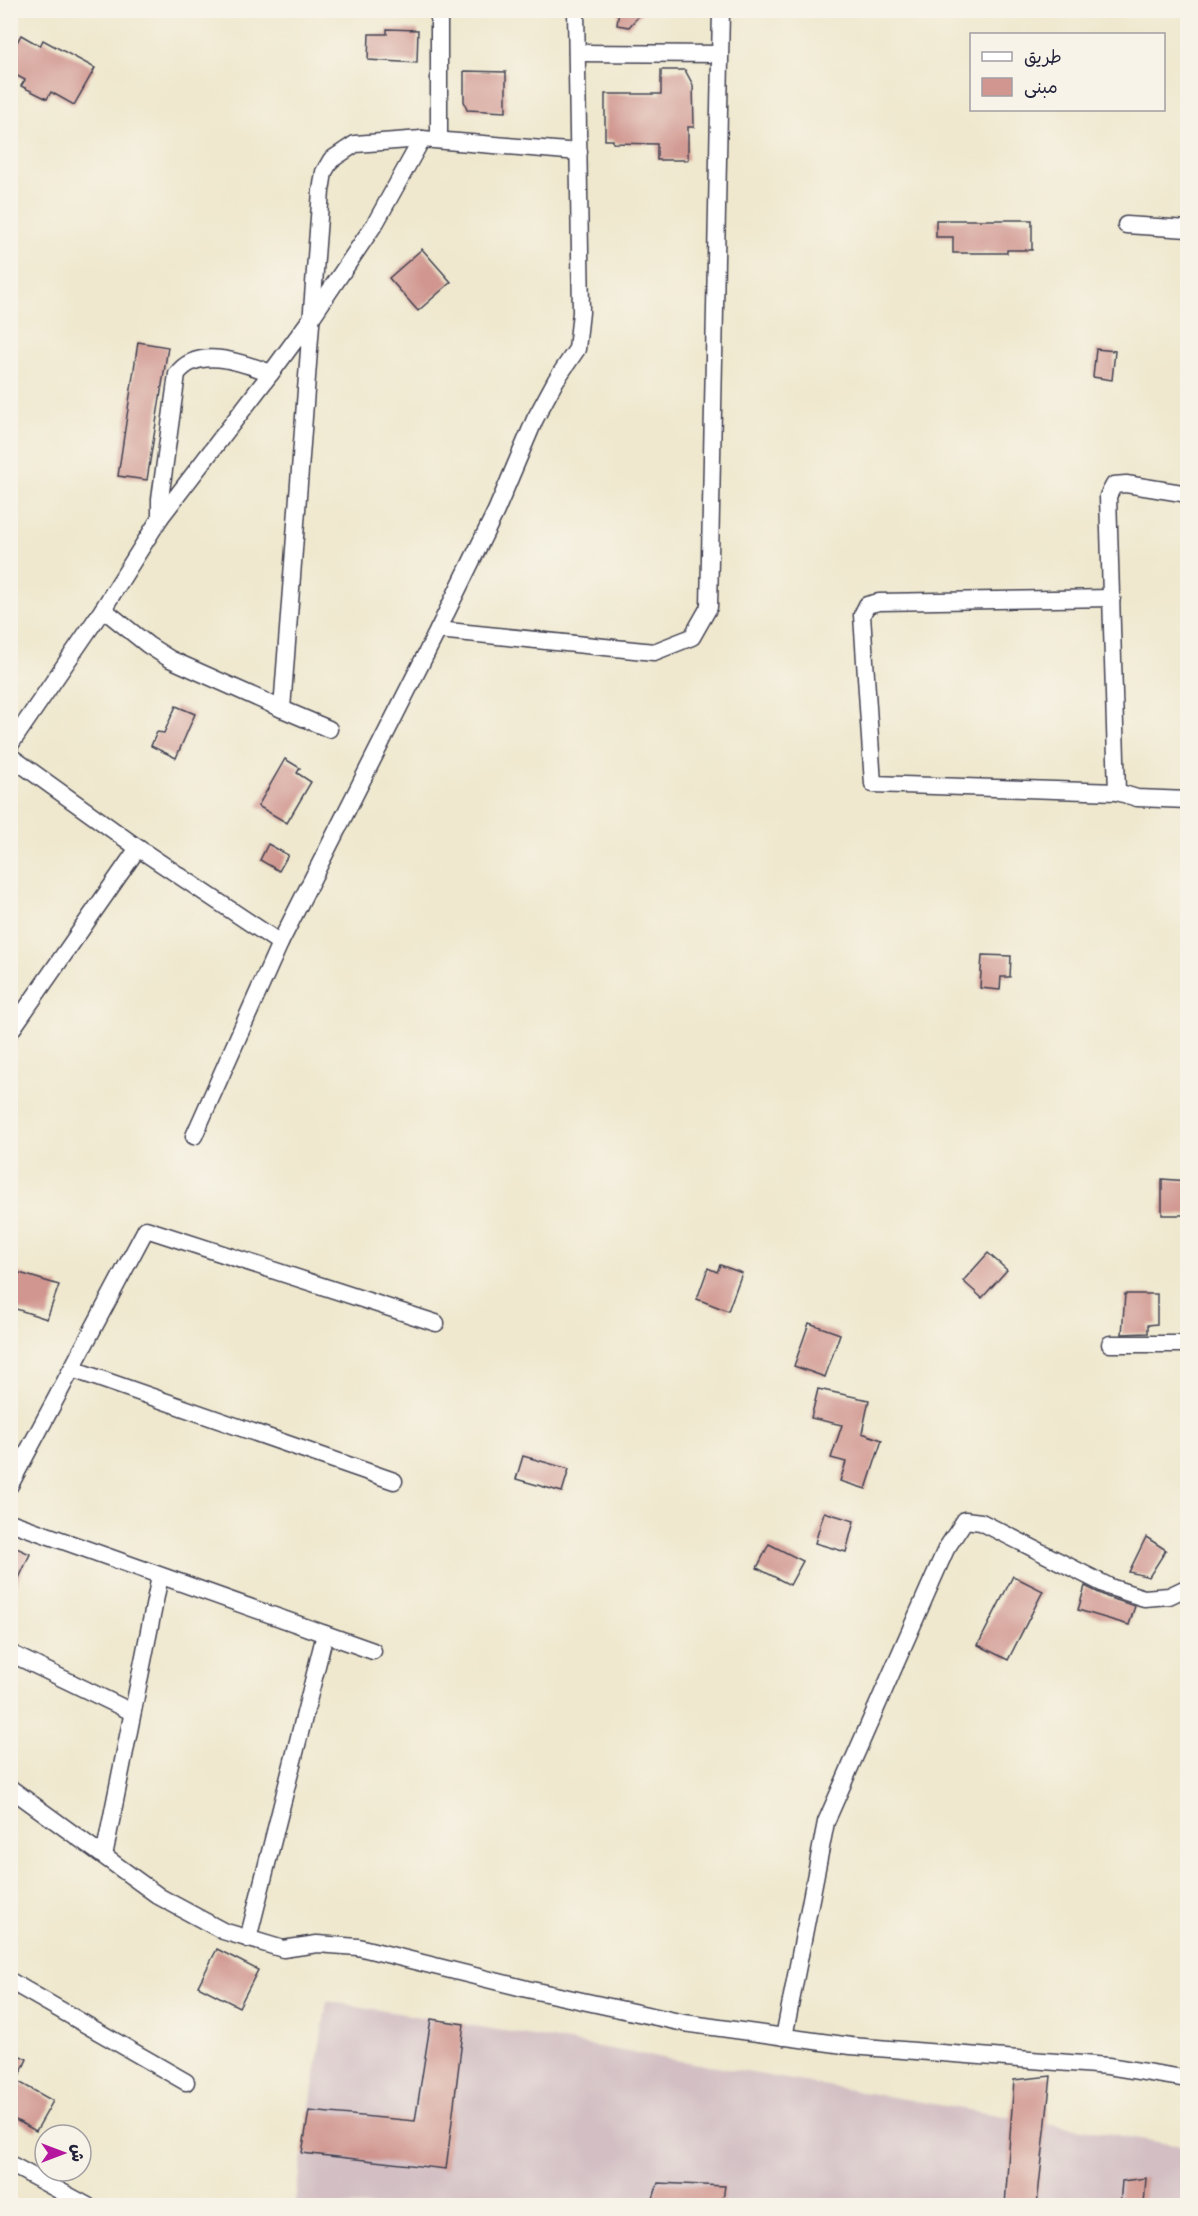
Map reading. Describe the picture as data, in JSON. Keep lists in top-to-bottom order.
{
  "legend": ["طريق", "مبنى"],
  "north": "right"
}
